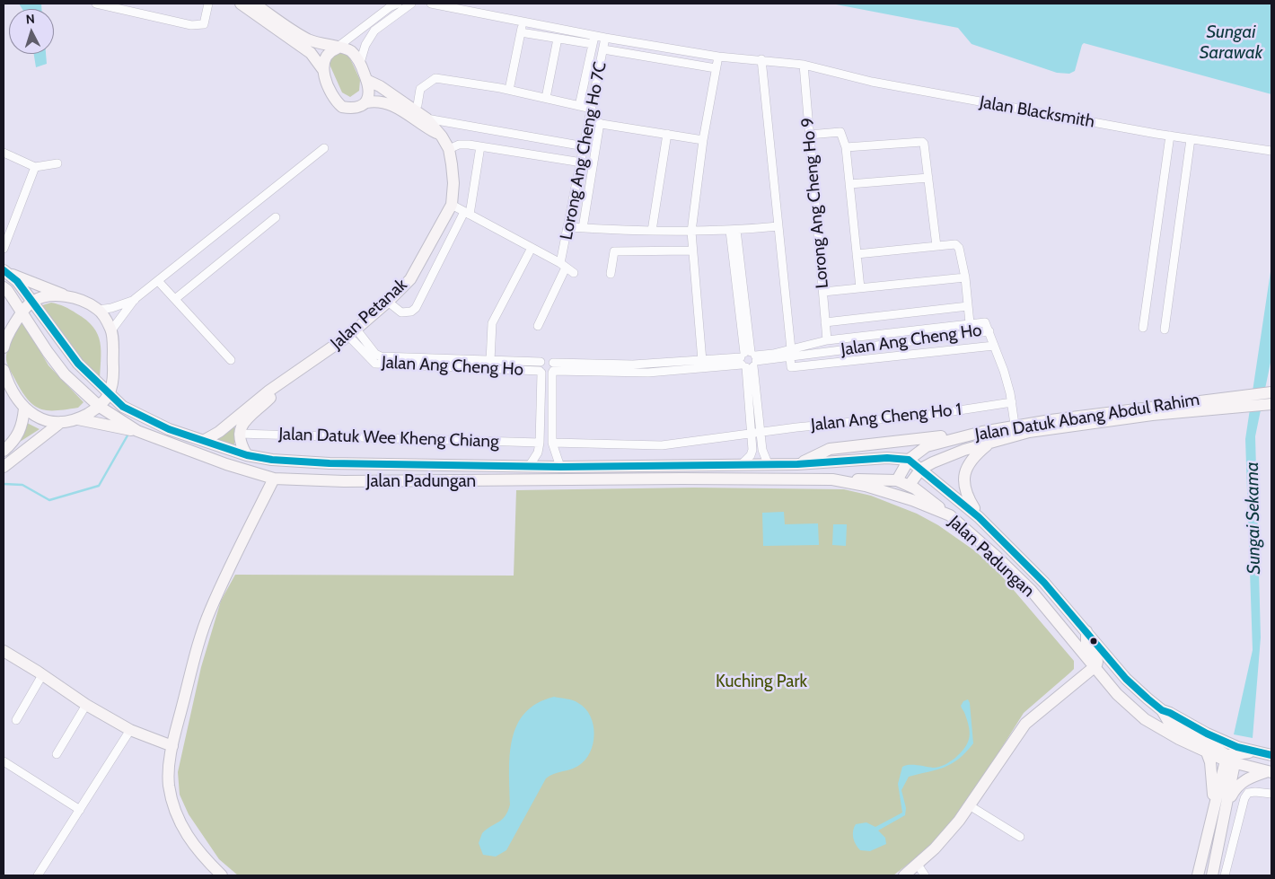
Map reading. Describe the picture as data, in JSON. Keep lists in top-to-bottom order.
{
  "streets": {
    "main road": ["Jalan Petanak", "Jalan Datuk Abang Abdul Rahim", "Jalan Padungan"],
    "street": [
      "Jalan Blacksmith",
      "Lorong Ang Cheng Ho 7C",
      "Lorong Ang Cheng Ho 9",
      "Jalan Ang Cheng Ho",
      "Jalan Ang Cheng Ho 1",
      "Jalan Datuk Wee Kheng Chiang"
    ]
  },
  "crossings": [
    ["Jalan Blacksmith", "Lorong Ang Cheng Ho 7C"],
    ["Jalan Blacksmith", "Lorong Ang Cheng Ho 9"],
    ["Lorong Ang Cheng Ho 9", "Jalan Ang Cheng Ho"],
    ["Jalan Petanak", "Jalan Ang Cheng Ho"],
    ["Jalan Petanak", "Jalan Datuk Wee Kheng Chiang"],
    ["Jalan Petanak", "Jalan Padungan"],
    ["Jalan Datuk Abang Abdul Rahim", "Jalan Padungan"]
  ],
  "water": ["Sungai Sarawak", "Sungai Sekama"],
  "parks": ["Kuching Park"],
  "north": "top"
}
